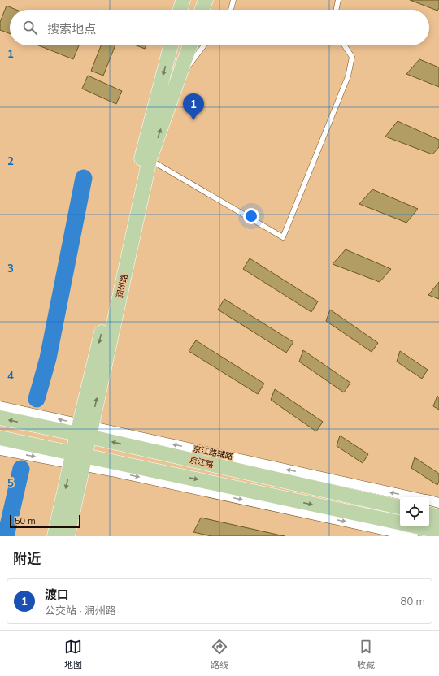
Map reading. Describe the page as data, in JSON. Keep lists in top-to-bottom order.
{
  "streets": {
    "main road": ["润州路", "京江路"],
    "street": ["京江路辅路"]
  },
  "crossings": [
    ["润州路", "京江路辅路"],
    ["润州路", "京江路"],
    ["京江路辅路", "京江路"]
  ],
  "scale_bar": "50 m",
  "page": {
    "search": "搜索地点",
    "pins": "1",
    "scale": "50 m",
    "heading": "附近",
    "list": [
      {
        "mark": "1",
        "name": "渡口",
        "note": "公交站 · 润州路",
        "value": "80 m"
      }
    ],
    "nav": ["地图", "路线", "收藏"]
  },
  "grid": {
    "rows": [
      "1",
      "2",
      "3",
      "4",
      "5"
    ]
  }
}
